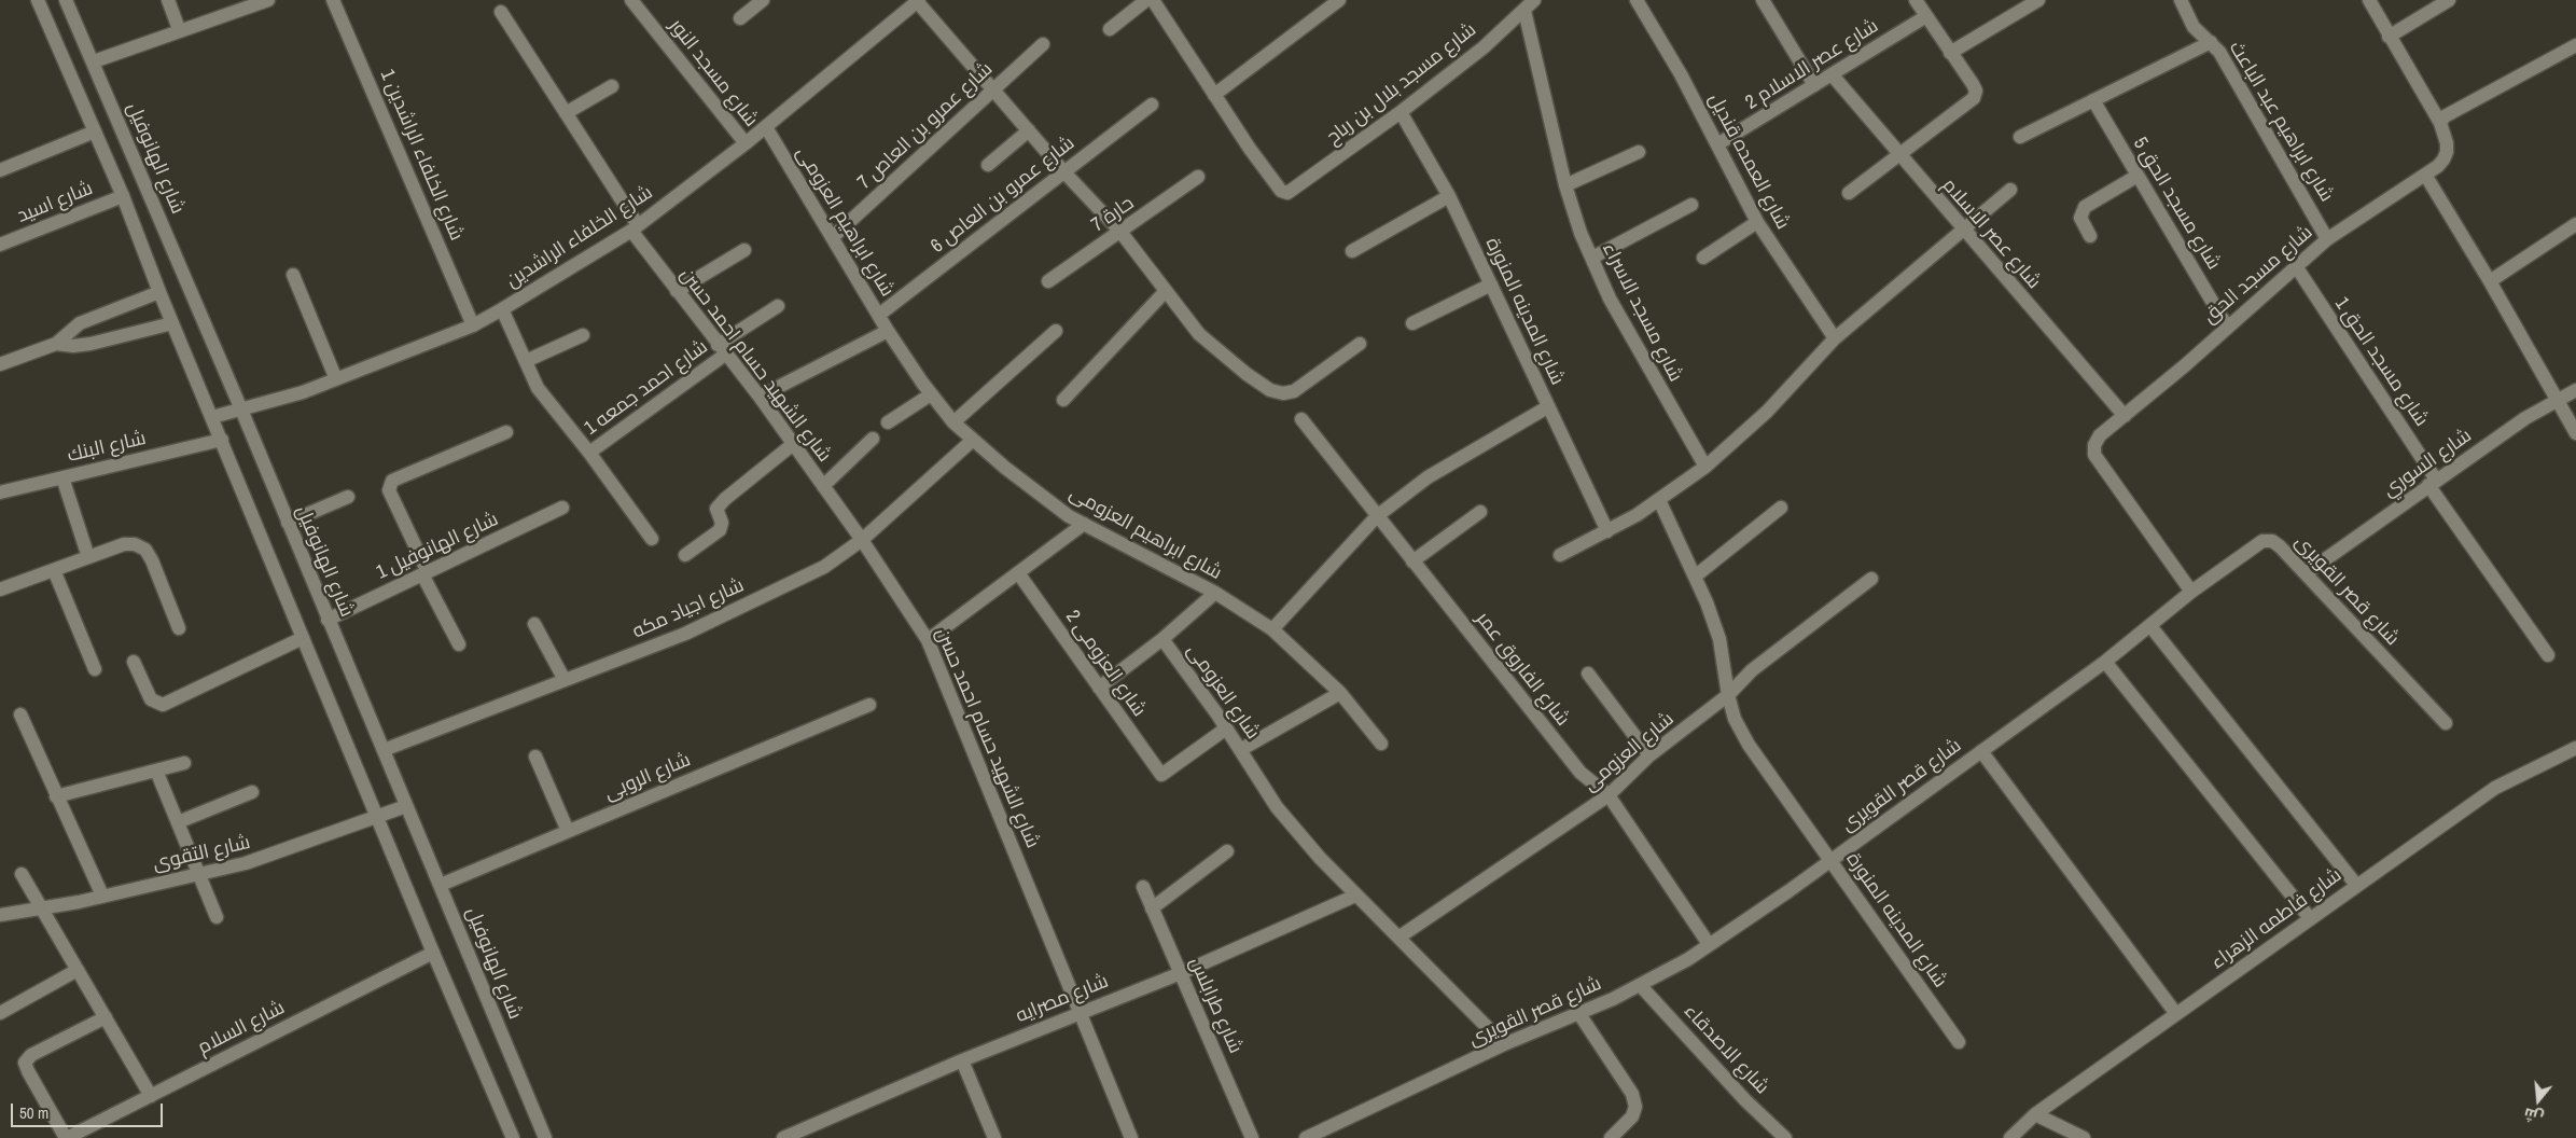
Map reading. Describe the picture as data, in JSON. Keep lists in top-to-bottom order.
{
  "streets": {
    "street": [
      "شارع عصر الاسلام 2",
      "شارع مسجد النور",
      "شارع مسجد بلال بن رباح",
      "شارع ابراهيم عبد الباعث",
      "شارع عمرو بن العاص 7",
      "شارع الخلفاء الراشدين 1",
      "شارع الهانوفيل",
      "شارع العمده قنديل",
      "شارع عمرو بن العاص 6",
      "شارع اسيد",
      "شارع مسجد الحق 5",
      "حارة 7",
      "شارع ابراهيم العزومى",
      "شارع عصر الاسلام",
      "شارع الخلفاء الراشدين",
      "شارع مسجد الحق",
      "شارع المدينه المنورة",
      "شارع مسجد الاسراء",
      "شارع مسجد الحق 1",
      "شارع الشهيد حسام احمد حسن",
      "شارع احمد جمعه 1",
      "شارع البنك",
      "شارع السوري",
      "شارع الهانوفيل 1",
      "شارع قصر القويرى",
      "شارع اجياد مكه",
      "شارع العزومى 2",
      "شارع الفاروق عمر",
      "شارع العزومى",
      "شارع الروبى",
      "شارع التقوى",
      "شارع فاطمه الزهراء",
      "شارع مصرايه",
      "شارع طرابلس",
      "شارع السلام",
      "شارع الاصدقاء"
    ]
  },
  "crossings": [
    ["شارع عصر الاسلام 2", "شارع العمده قنديل"],
    ["شارع عصر الاسلام 2", "شارع عصر الاسلام"],
    ["شارع مسجد النور", "شارع الخلفاء الراشدين"],
    ["شارع مسجد بلال بن رباح", "شارع المدينه المنورة"],
    ["شارع مسجد بلال بن رباح", "شارع مسجد الاسراء"],
    ["شارع ابراهيم عبد الباعث", "شارع مسجد الحق"],
    ["شارع عمرو بن العاص 7", "شارع ابراهيم العزومى"],
    ["شارع الخلفاء الراشدين 1", "شارع الخلفاء الراشدين"],
    ["شارع الهانوفيل", "شارع الخلفاء الراشدين"],
    ["شارع الهانوفيل", "شارع الهانوفيل 1"],
    ["شارع الهانوفيل", "شارع اجياد مكه"],
    ["شارع الهانوفيل", "شارع الروبى"],
    ["شارع الهانوفيل", "شارع التقوى"],
    ["شارع عمرو بن العاص 6", "شارع ابراهيم العزومى"],
    ["شارع مسجد الحق 5", "شارع مسجد الحق"],
    ["شارع ابراهيم العزومى", "شارع الخلفاء الراشدين"],
    ["شارع ابراهيم العزومى", "شارع اجياد مكه"],
    ["شارع عصر الاسلام", "شارع مسجد الحق"],
    ["شارع الخلفاء الراشدين", "شارع الشهيد حسام احمد حسن"],
    ["شارع مسجد الحق", "شارع مسجد الحق 1"],
    ["شارع مسجد الحق", "شارع قصر القويرى"],
    ["شارع المدينه المنورة", "شارع قصر القويرى"],
    ["شارع المدينه المنورة", "شارع العزومى"],
    ["شارع مسجد الحق 1", "شارع السوري"],
    ["شارع الشهيد حسام احمد حسن", "شارع احمد جمعه 1"],
    ["شارع الشهيد حسام احمد حسن", "شارع اجياد مكه"],
    ["شارع الشهيد حسام احمد حسن", "شارع مصرايه"],
    ["شارع السوري", "شارع قصر القويرى"],
    ["شارع قصر القويرى", "شارع الفاروق عمر"],
    ["شارع قصر القويرى", "شارع العزومى"],
    ["شارع قصر القويرى", "شارع الاصدقاء"],
    ["شارع العزومى 2", "شارع العزومى"],
    ["شارع الفاروق عمر", "شارع العزومى"],
    ["شارع العزومى", "شارع مصرايه"],
    ["شارع مصرايه", "شارع طرابلس"]
  ],
  "scale_bar": "50 m",
  "north": "bottom"
}
